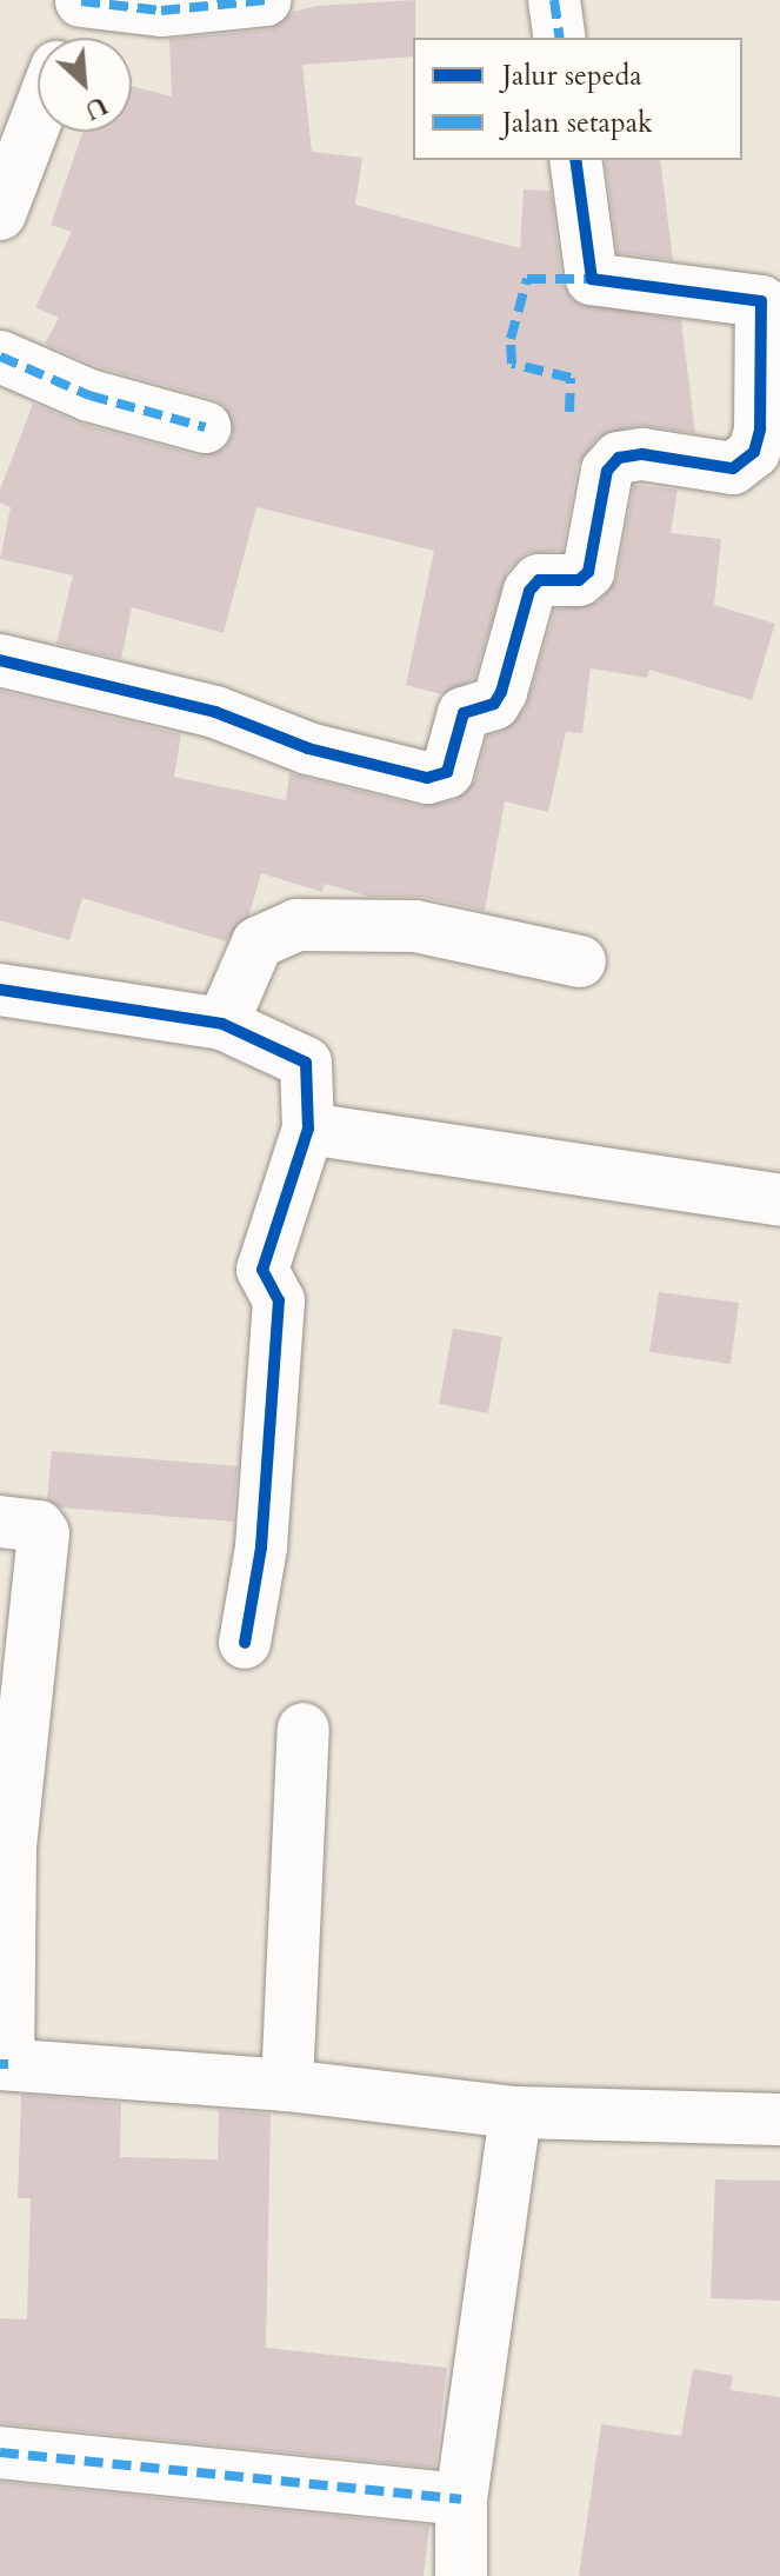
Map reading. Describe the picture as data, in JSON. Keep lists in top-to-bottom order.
{
  "legend": ["Jalur sepeda", "Jalan setapak"],
  "north": "bottom right"
}
